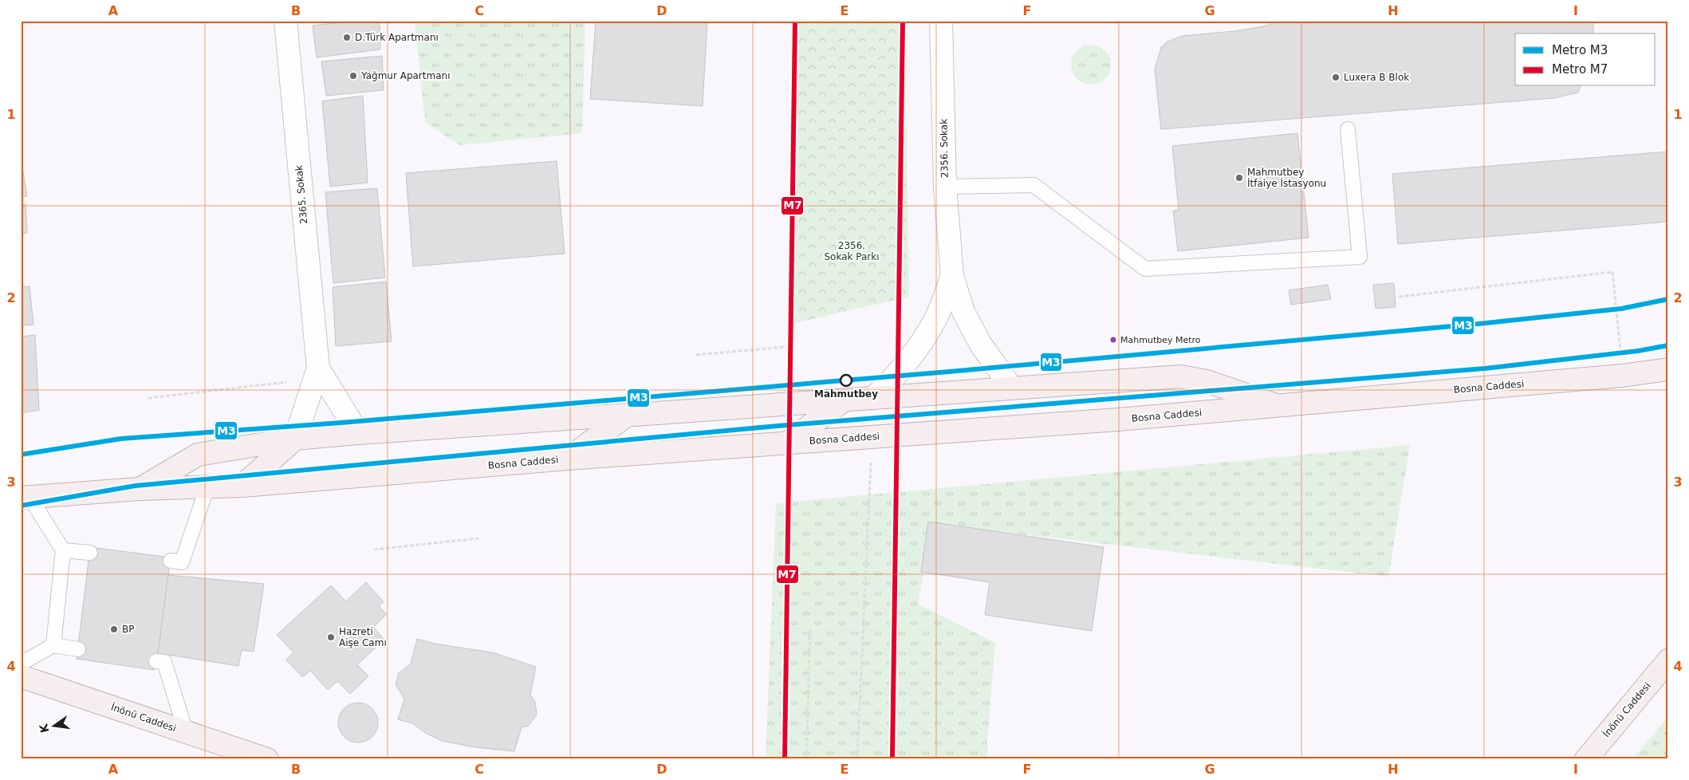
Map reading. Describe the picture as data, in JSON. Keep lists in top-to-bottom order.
{
  "streets": {
    "main road": ["Bosna Caddesi", "İnönü Caddesi"],
    "street": ["2356. Sokak", "2365. Sokak"]
  },
  "parks": ["2356. Sokak Parkı"],
  "places": [
    "D.Türk Apartmanı",
    "Yağmur Apartmanı",
    "Luxera B Blok",
    "Mahmutbey İtfaiye İstasyonu",
    "Mahmutbey Metro",
    "Mahmutbey",
    "BP",
    "Hazreti Aişe Camı"
  ],
  "lines": ["metro line M7", "metro line M3"],
  "legend": ["Metro M3", "Metro M7"],
  "north": "left",
  "grid": {
    "columns": [
      "A",
      "B",
      "C",
      "D",
      "E",
      "F",
      "G",
      "H",
      "I"
    ],
    "rows": [
      "1",
      "2",
      "3",
      "4"
    ]
  }
}
